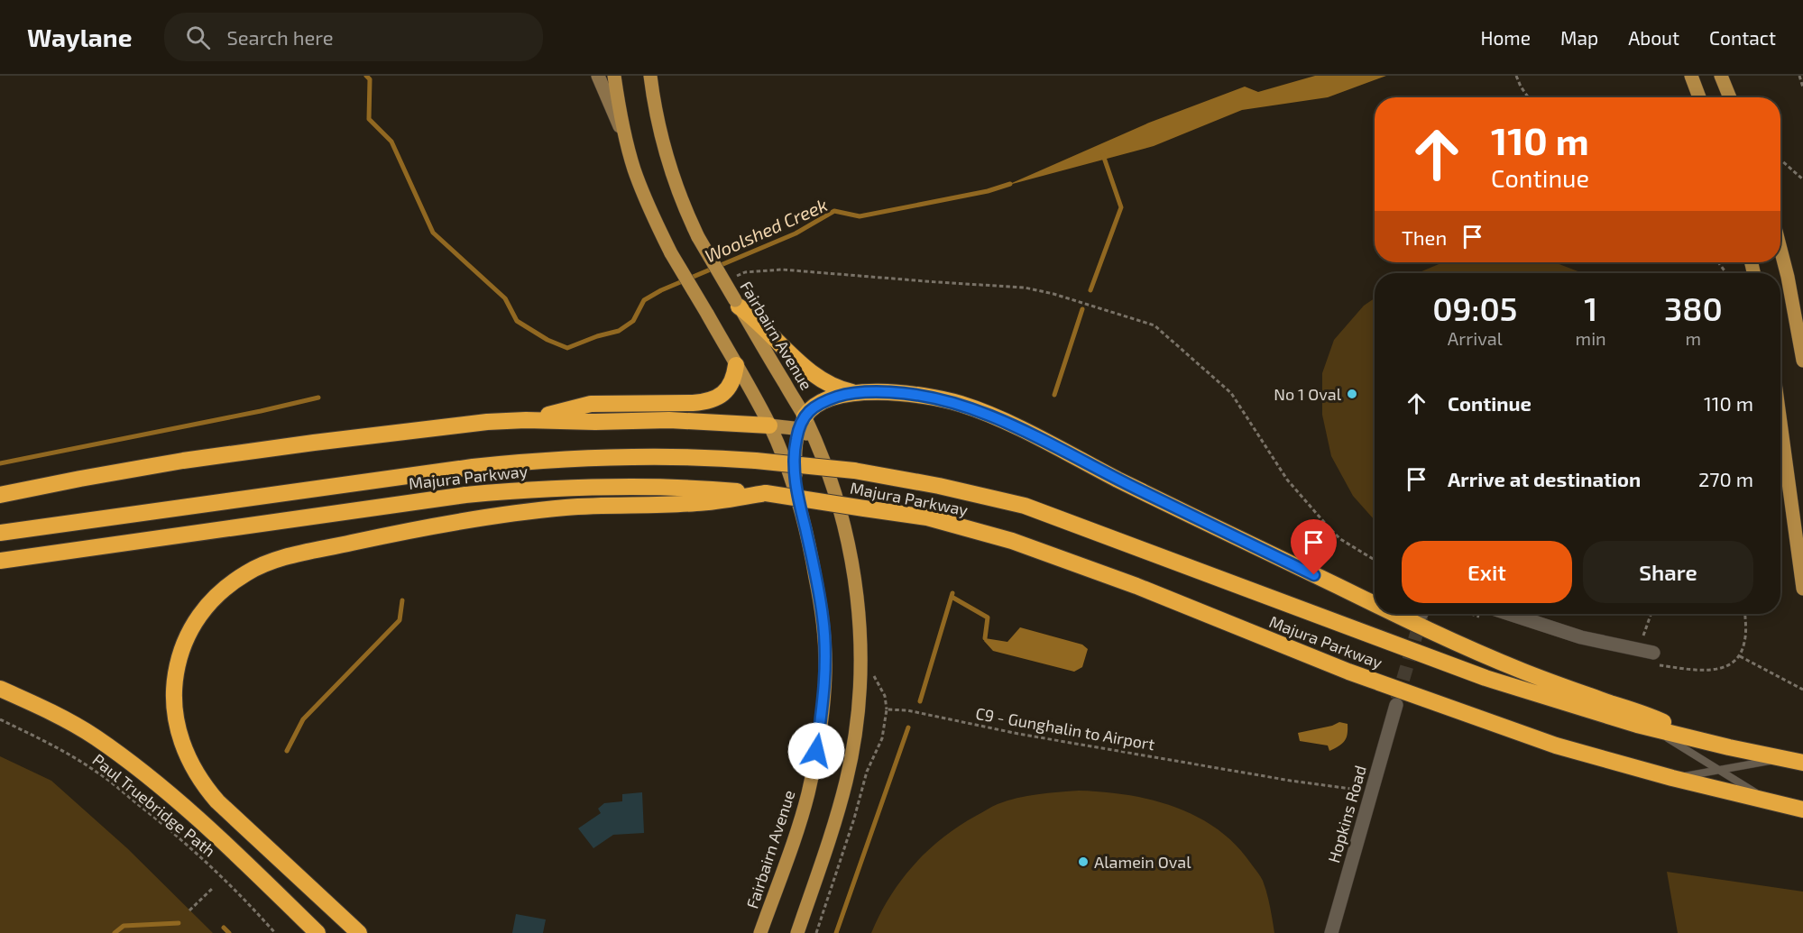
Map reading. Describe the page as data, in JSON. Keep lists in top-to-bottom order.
{
  "streets": {
    "highway": ["Majura Parkway"],
    "main road": ["Fairbairn Avenue"],
    "street": ["Hopkins Road"],
    "path": ["C9 - Gunghalin to Airport", "Paul Truebridge Path"]
  },
  "crossings": [
    ["C9 - Gunghalin to Airport", "Hopkins Road"]
  ],
  "water": ["Woolshed Creek"],
  "places": ["No 1 Oval", "Alamein Oval"],
  "page": {
    "header": "Waylane",
    "search": "Search here",
    "nav": [
      "Home",
      "Map",
      "About",
      "Contact"
    ],
    "turn": ["110 m", "Continue"],
    "then": "Then",
    "eta": [
      "09:05",
      "Arrival",
      "1",
      "min",
      "380",
      "m"
    ],
    "list": [
      {
        "name": "Continue",
        "value": "110 m"
      },
      {
        "name": "Arrive at destination",
        "value": "270 m"
      }
    ],
    "buttons": ["Exit", "Share"]
  }
}
